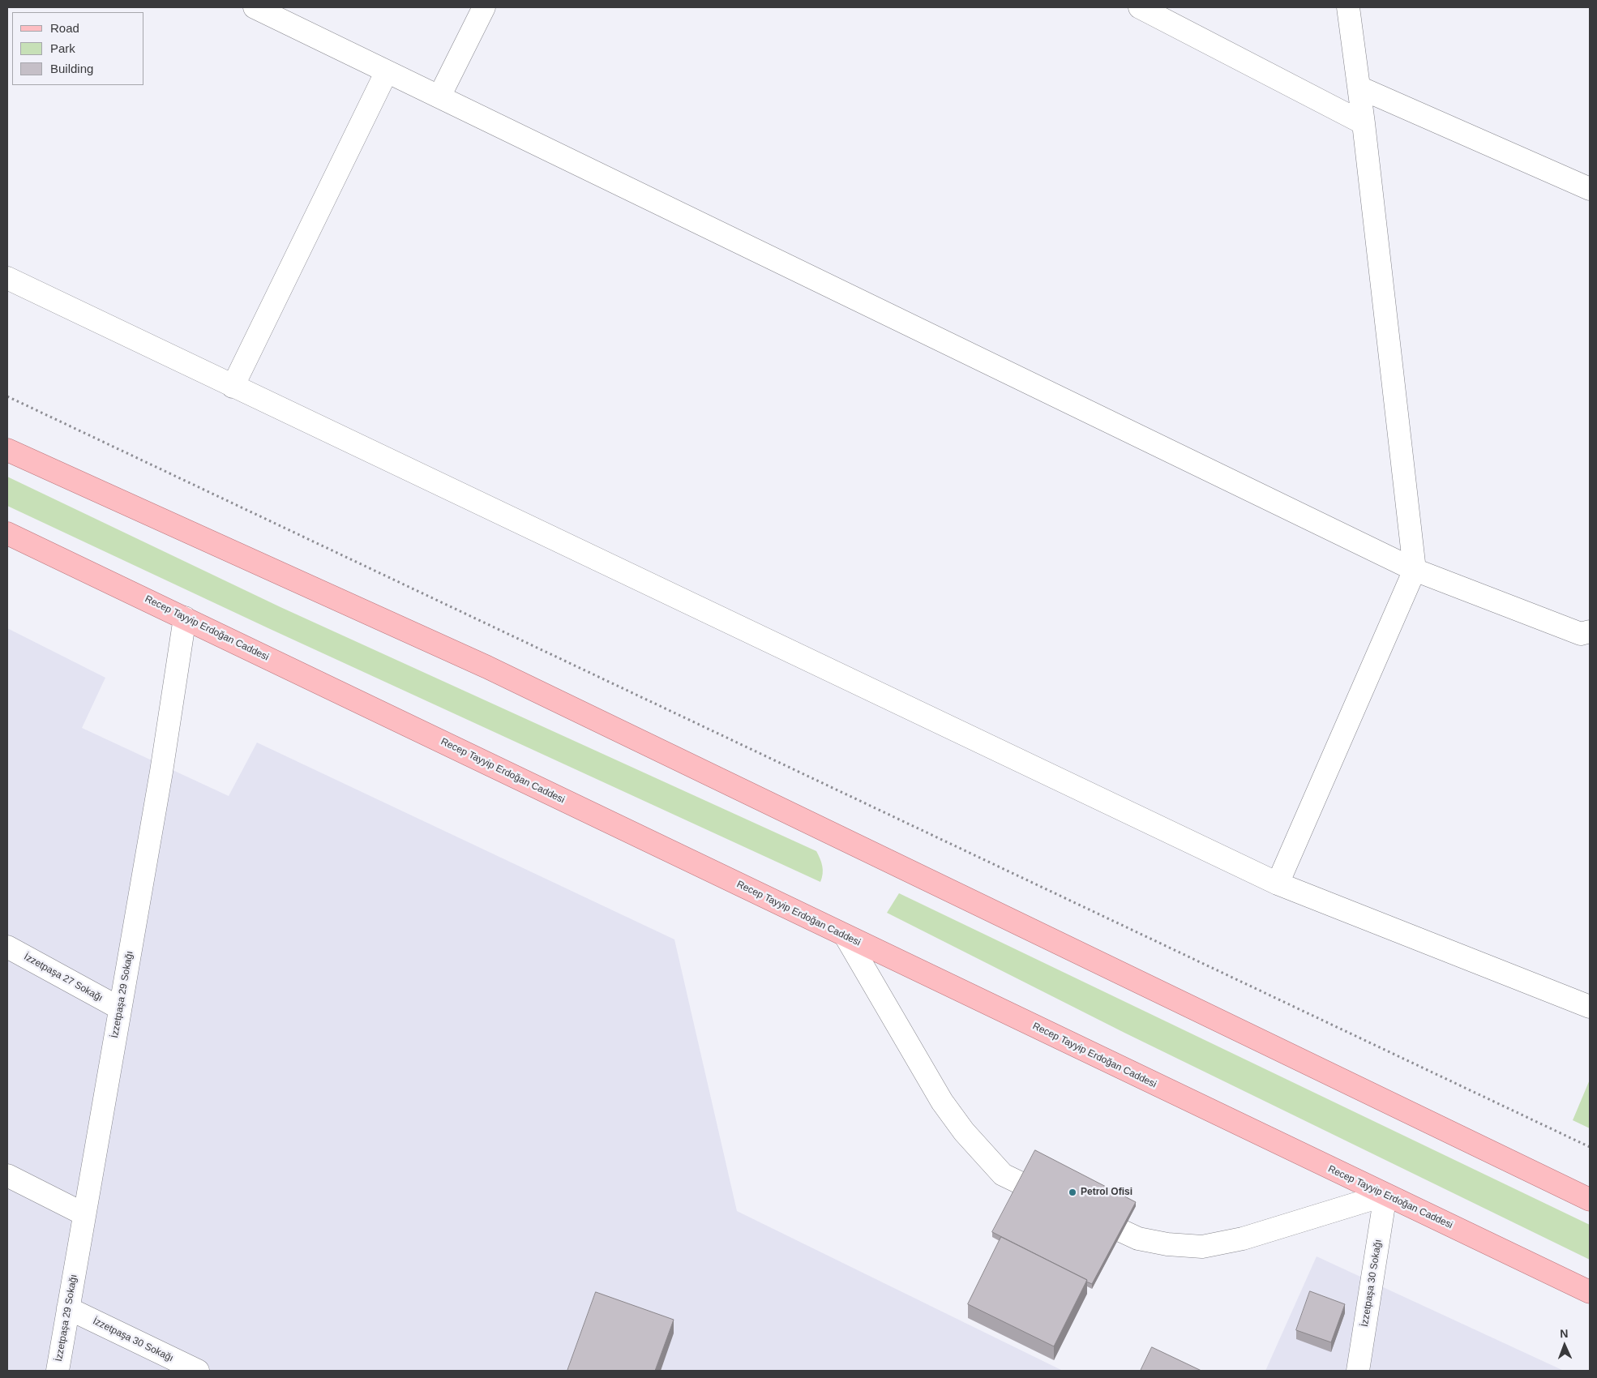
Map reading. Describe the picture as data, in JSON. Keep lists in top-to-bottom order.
{
  "streets": {
    "main road": ["Recep Tayyip Erdoğan Caddesi"],
    "street": ["İzzetpaşa 27 Sokağı", "İzzetpaşa 29 Sokağı", "İzzetpaşa 30 Sokağı"]
  },
  "crossings": [
    ["Recep Tayyip Erdoğan Caddesi", "İzzetpaşa 29 Sokağı"],
    ["Recep Tayyip Erdoğan Caddesi", "İzzetpaşa 30 Sokağı"],
    ["İzzetpaşa 27 Sokağı", "İzzetpaşa 29 Sokağı"],
    ["İzzetpaşa 29 Sokağı", "İzzetpaşa 30 Sokağı"]
  ],
  "places": ["Petrol Ofisi"],
  "legend": ["Road", "Park", "Building"],
  "north": "top"
}
